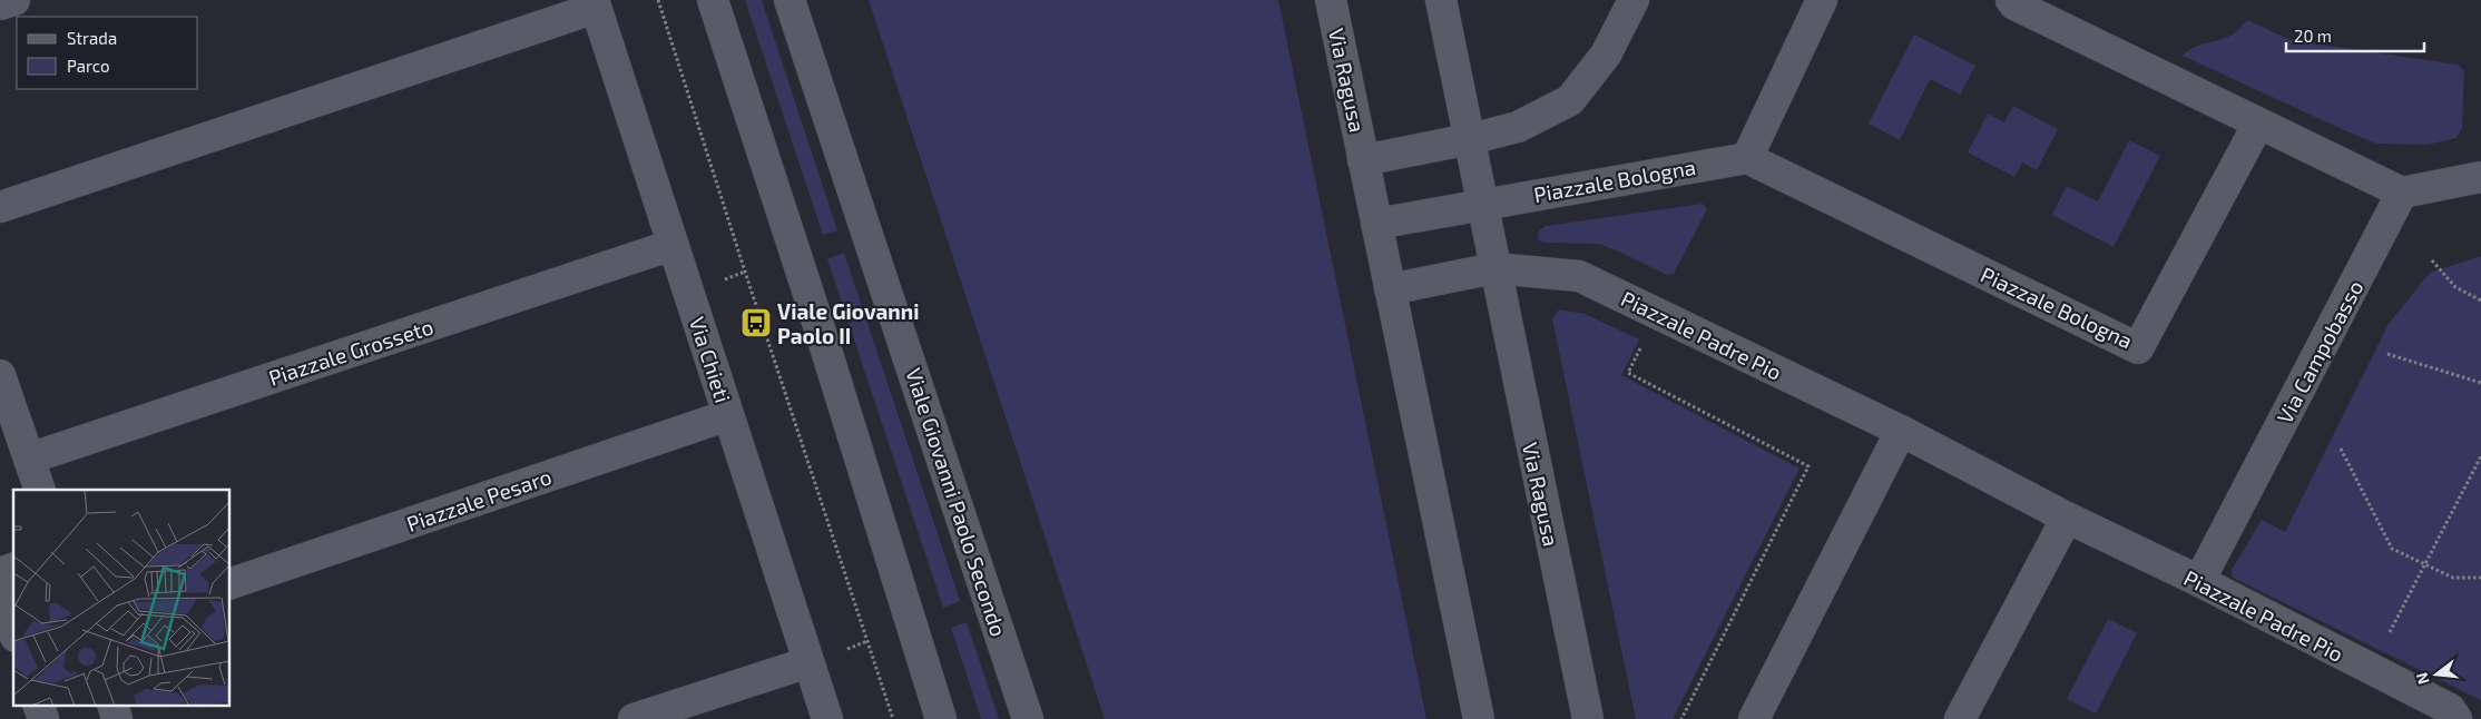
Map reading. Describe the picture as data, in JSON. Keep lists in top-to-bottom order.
{
  "streets": {
    "street": [
      "Via Ragusa",
      "Piazzale Bologna",
      "Piazzale Padre Pio",
      "Piazzale Grosseto",
      "Via Campobasso",
      "Via Chieti",
      "Piazzale Pesaro",
      "Viale Giovanni Paolo Secondo"
    ]
  },
  "crossings": [
    ["Via Ragusa", "Piazzale Bologna"],
    ["Via Ragusa", "Piazzale Padre Pio"],
    ["Piazzale Padre Pio", "Via Campobasso"],
    ["Piazzale Grosseto", "Via Chieti"],
    ["Via Chieti", "Piazzale Pesaro"]
  ],
  "places": {
    "bus stop": ["Viale Giovanni Paolo II"]
  },
  "legend": ["Strada", "Parco"],
  "scale_bar": "20 m",
  "north": "left"
}
